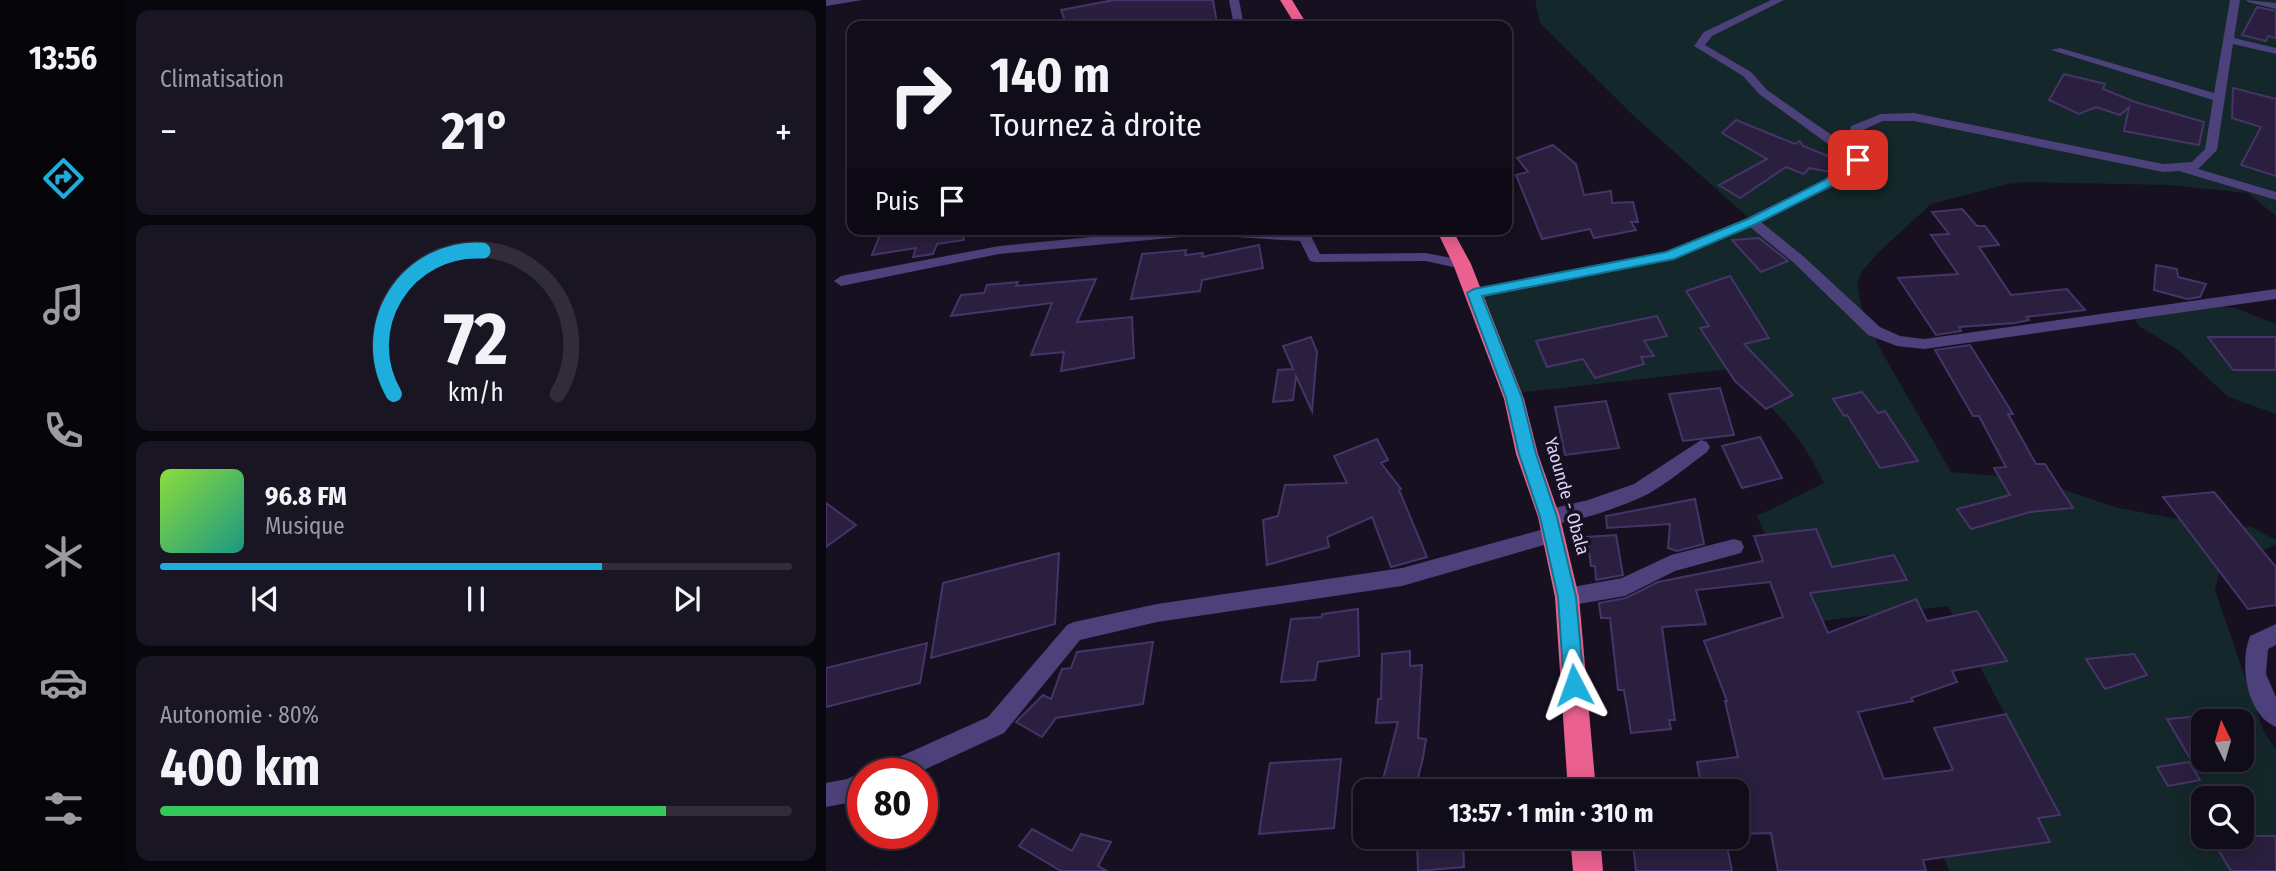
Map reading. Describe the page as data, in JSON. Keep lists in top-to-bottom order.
{
  "streets": {
    "highway": ["Yaounde - Obala"]
  },
  "north": "top",
  "page": {
    "tabs": "13:56",
    "tile": [
      "Climatisation",
      ["Autonomie · 80%", "400 km"]
    ],
    "turn": ["140 m", "Tournez à droite"],
    "heat": ["−", "21°", "+"],
    "then": "Puis",
    "song": ["96.8 FM", "Musique"],
    "limit": "80",
    "trip": "13:57 · 1 min · 310 m",
    "gauge": ["72", "km/h"]
  }
}
